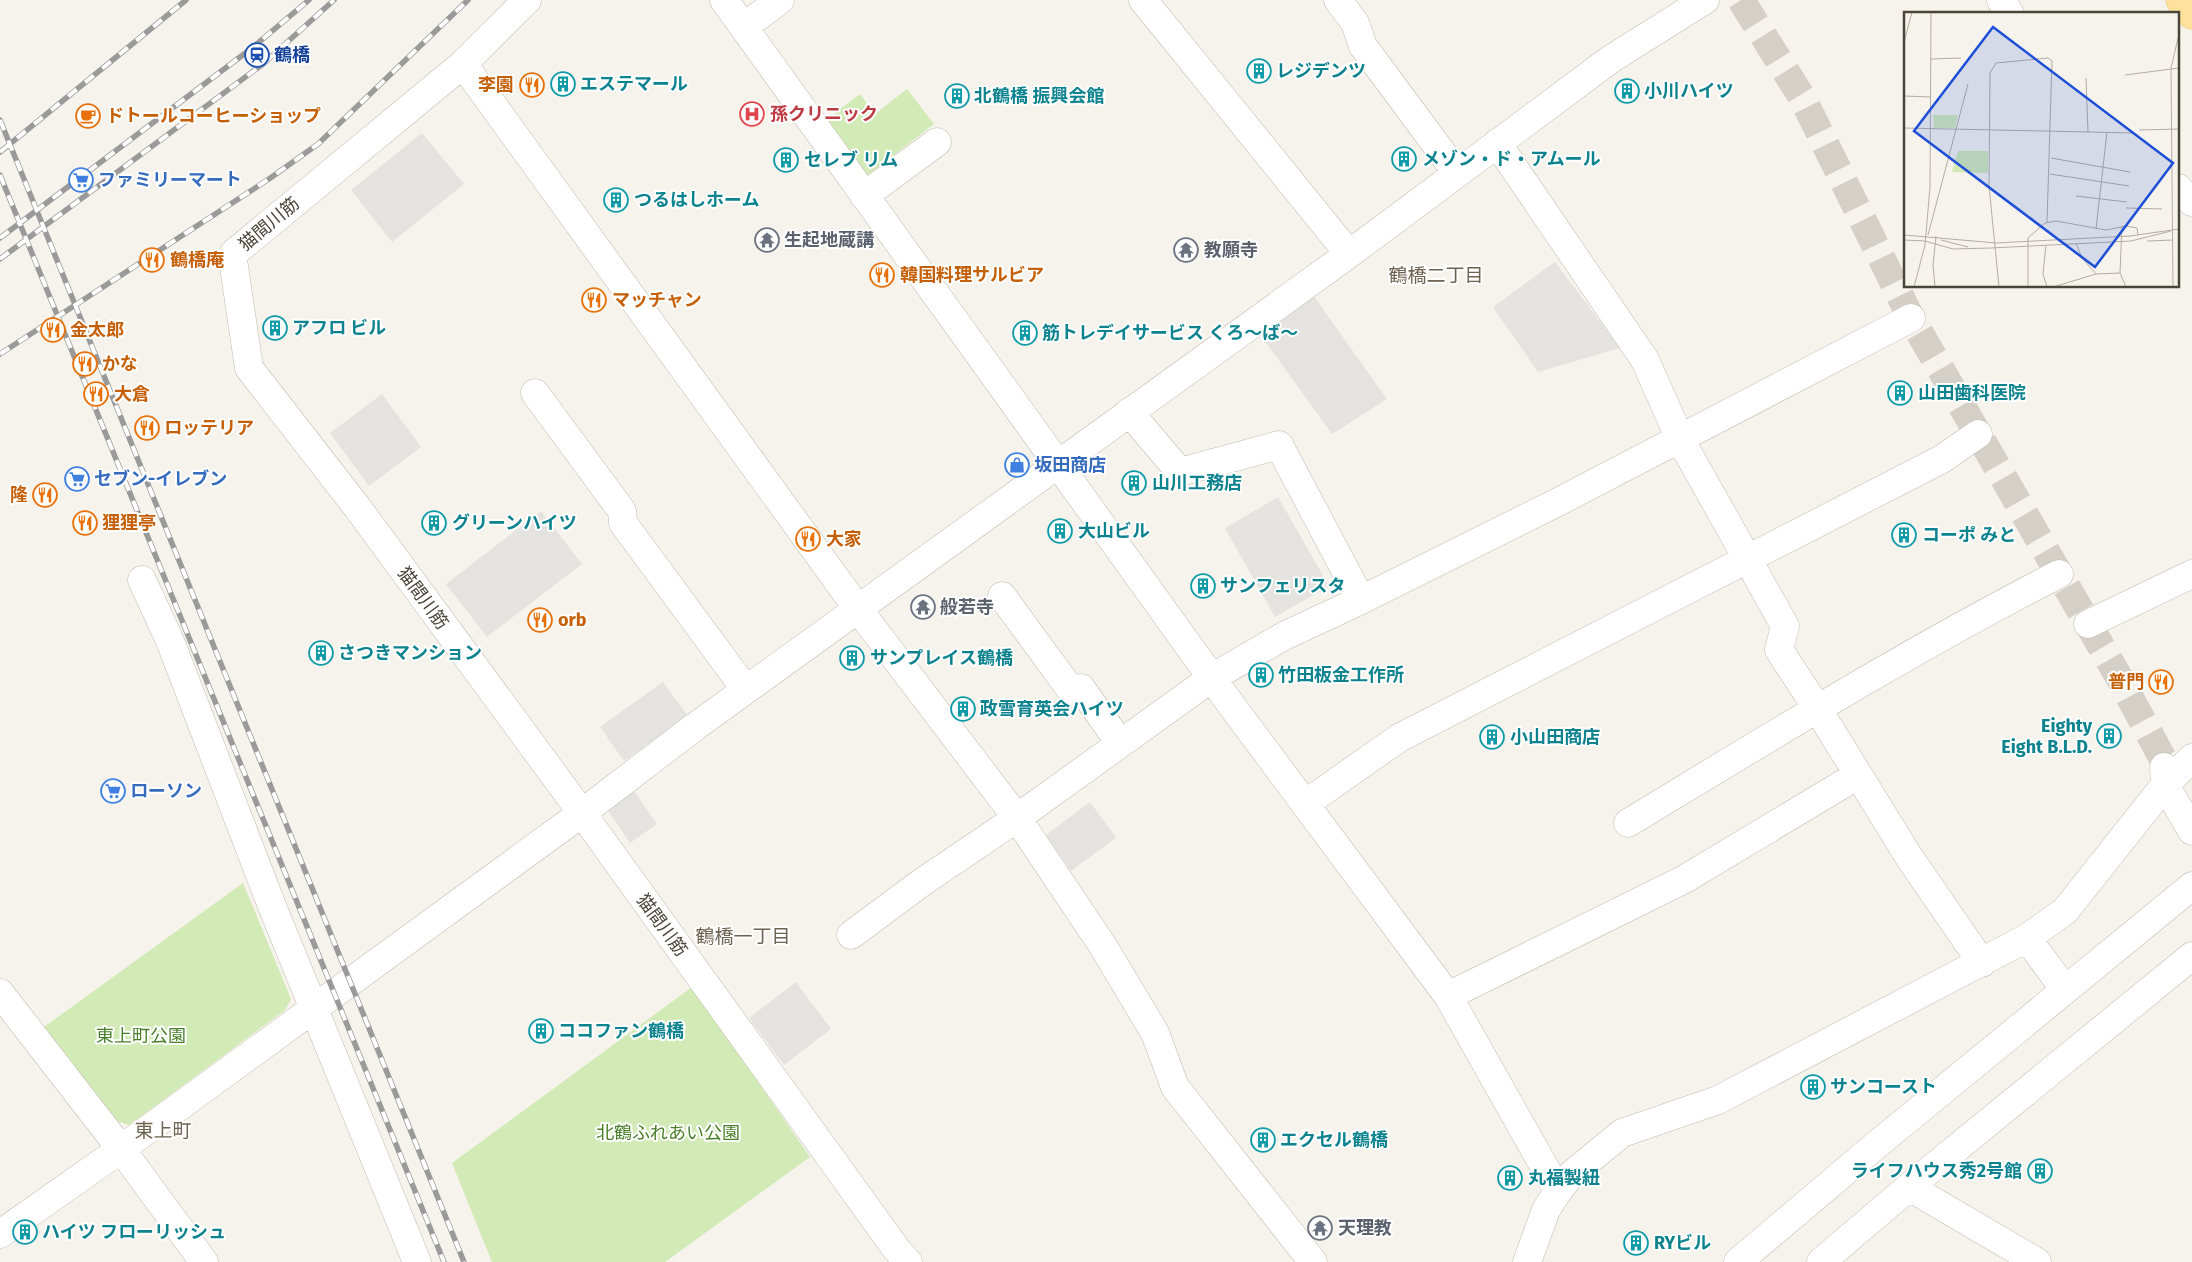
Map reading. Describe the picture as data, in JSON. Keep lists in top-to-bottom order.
{
  "streets": {
    "street": ["猫間川筋"]
  },
  "districts": ["鶴橋二丁目", "鶴橋一丁目", "東上町"],
  "parks": ["東上町公園", "北鶴ふれあい公園"],
  "places": {
    "station": ["鶴橋"],
    "building": [
      "レジデンツ",
      "エステマール",
      "小川ハイツ",
      "北鶴橋 振興会館",
      "メゾン・ド・アムール",
      "セレブ リム",
      "つるはしホーム",
      "アフロ ビル",
      "筋トレデイサービス くろ〜ば〜",
      "山田歯科医院",
      "山川工務店",
      "グリーンハイツ",
      "大山ビル",
      "コーポ みと",
      "サンフェリスタ",
      "さつきマンション",
      "サンプレイス鶴橋",
      "竹田板金工作所",
      "政雪育英会ハイツ",
      "Eighty Eight B.L.D.",
      "小山田商店",
      "ココファン鶴橋",
      "サンコースト",
      "エクセル鶴橋",
      "ライフハウス秀2号館",
      "丸福製紐",
      "ハイツ フローリッシュ",
      "RYビル"
    ],
    "restaurant": [
      "李園",
      "鶴橋庵",
      "韓国料理サルビア",
      "マッチャン",
      "金太郎",
      "かな",
      "大倉",
      "ロッテリア",
      "隆",
      "狸狸亭",
      "大家",
      "orb",
      "普門"
    ],
    "hospital": ["孫クリニック"],
    "cafe": ["ドトールコーヒーショップ"],
    "supermarket": ["ファミリーマート", "セブン-イレブン", "ローソン"],
    "temple": [
      "生起地蔵講",
      "教願寺",
      "般若寺",
      "天理教"
    ],
    "shop": ["坂田商店"]
  }
}
